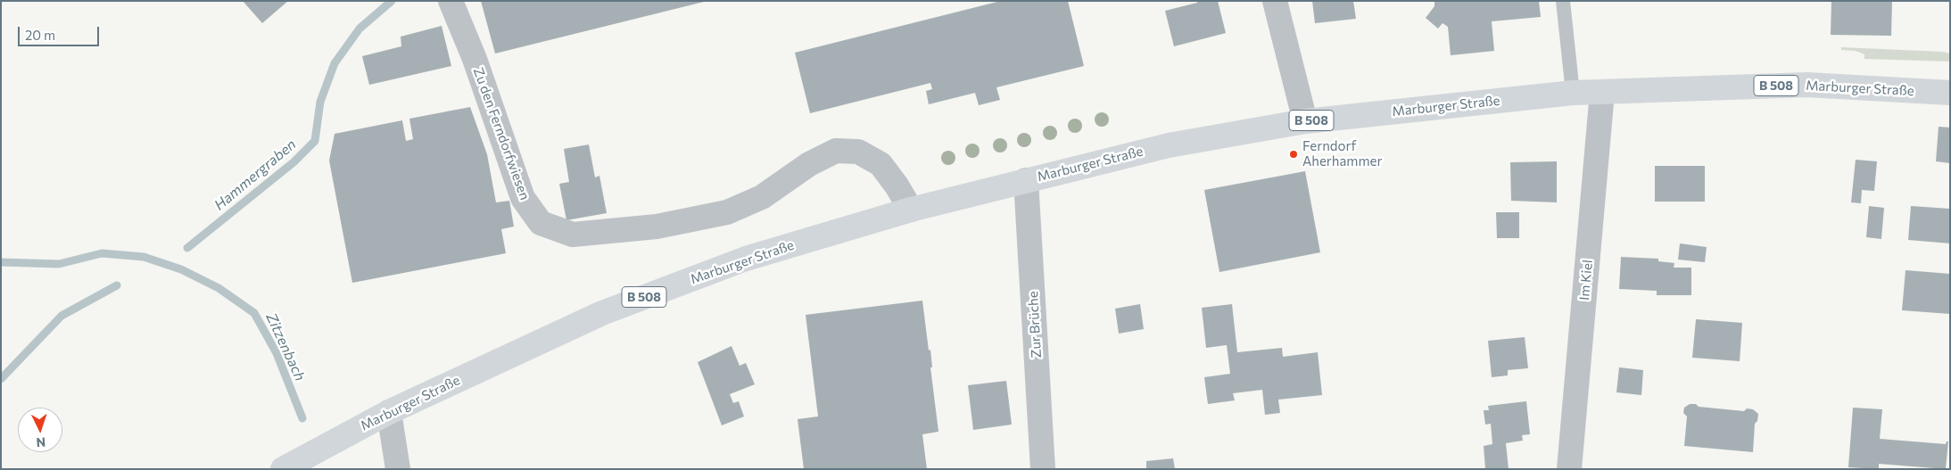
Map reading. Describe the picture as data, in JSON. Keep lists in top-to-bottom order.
{
  "streets": {
    "main road": ["B 508", "Marburger Straße"],
    "street": ["Zu den Ferndorfwiesen", "Im Kiel", "Zur Brüche"]
  },
  "crossings": [
    ["Marburger Straße", "Zu den Ferndorfwiesen"],
    ["Marburger Straße", "Im Kiel"],
    ["Marburger Straße", "Zur Brüche"]
  ],
  "water": ["Hammergraben", "Zitzenbach"],
  "places": ["Ferndorf Aherhammer"],
  "scale_bar": "20 m",
  "north": "bottom"
}
